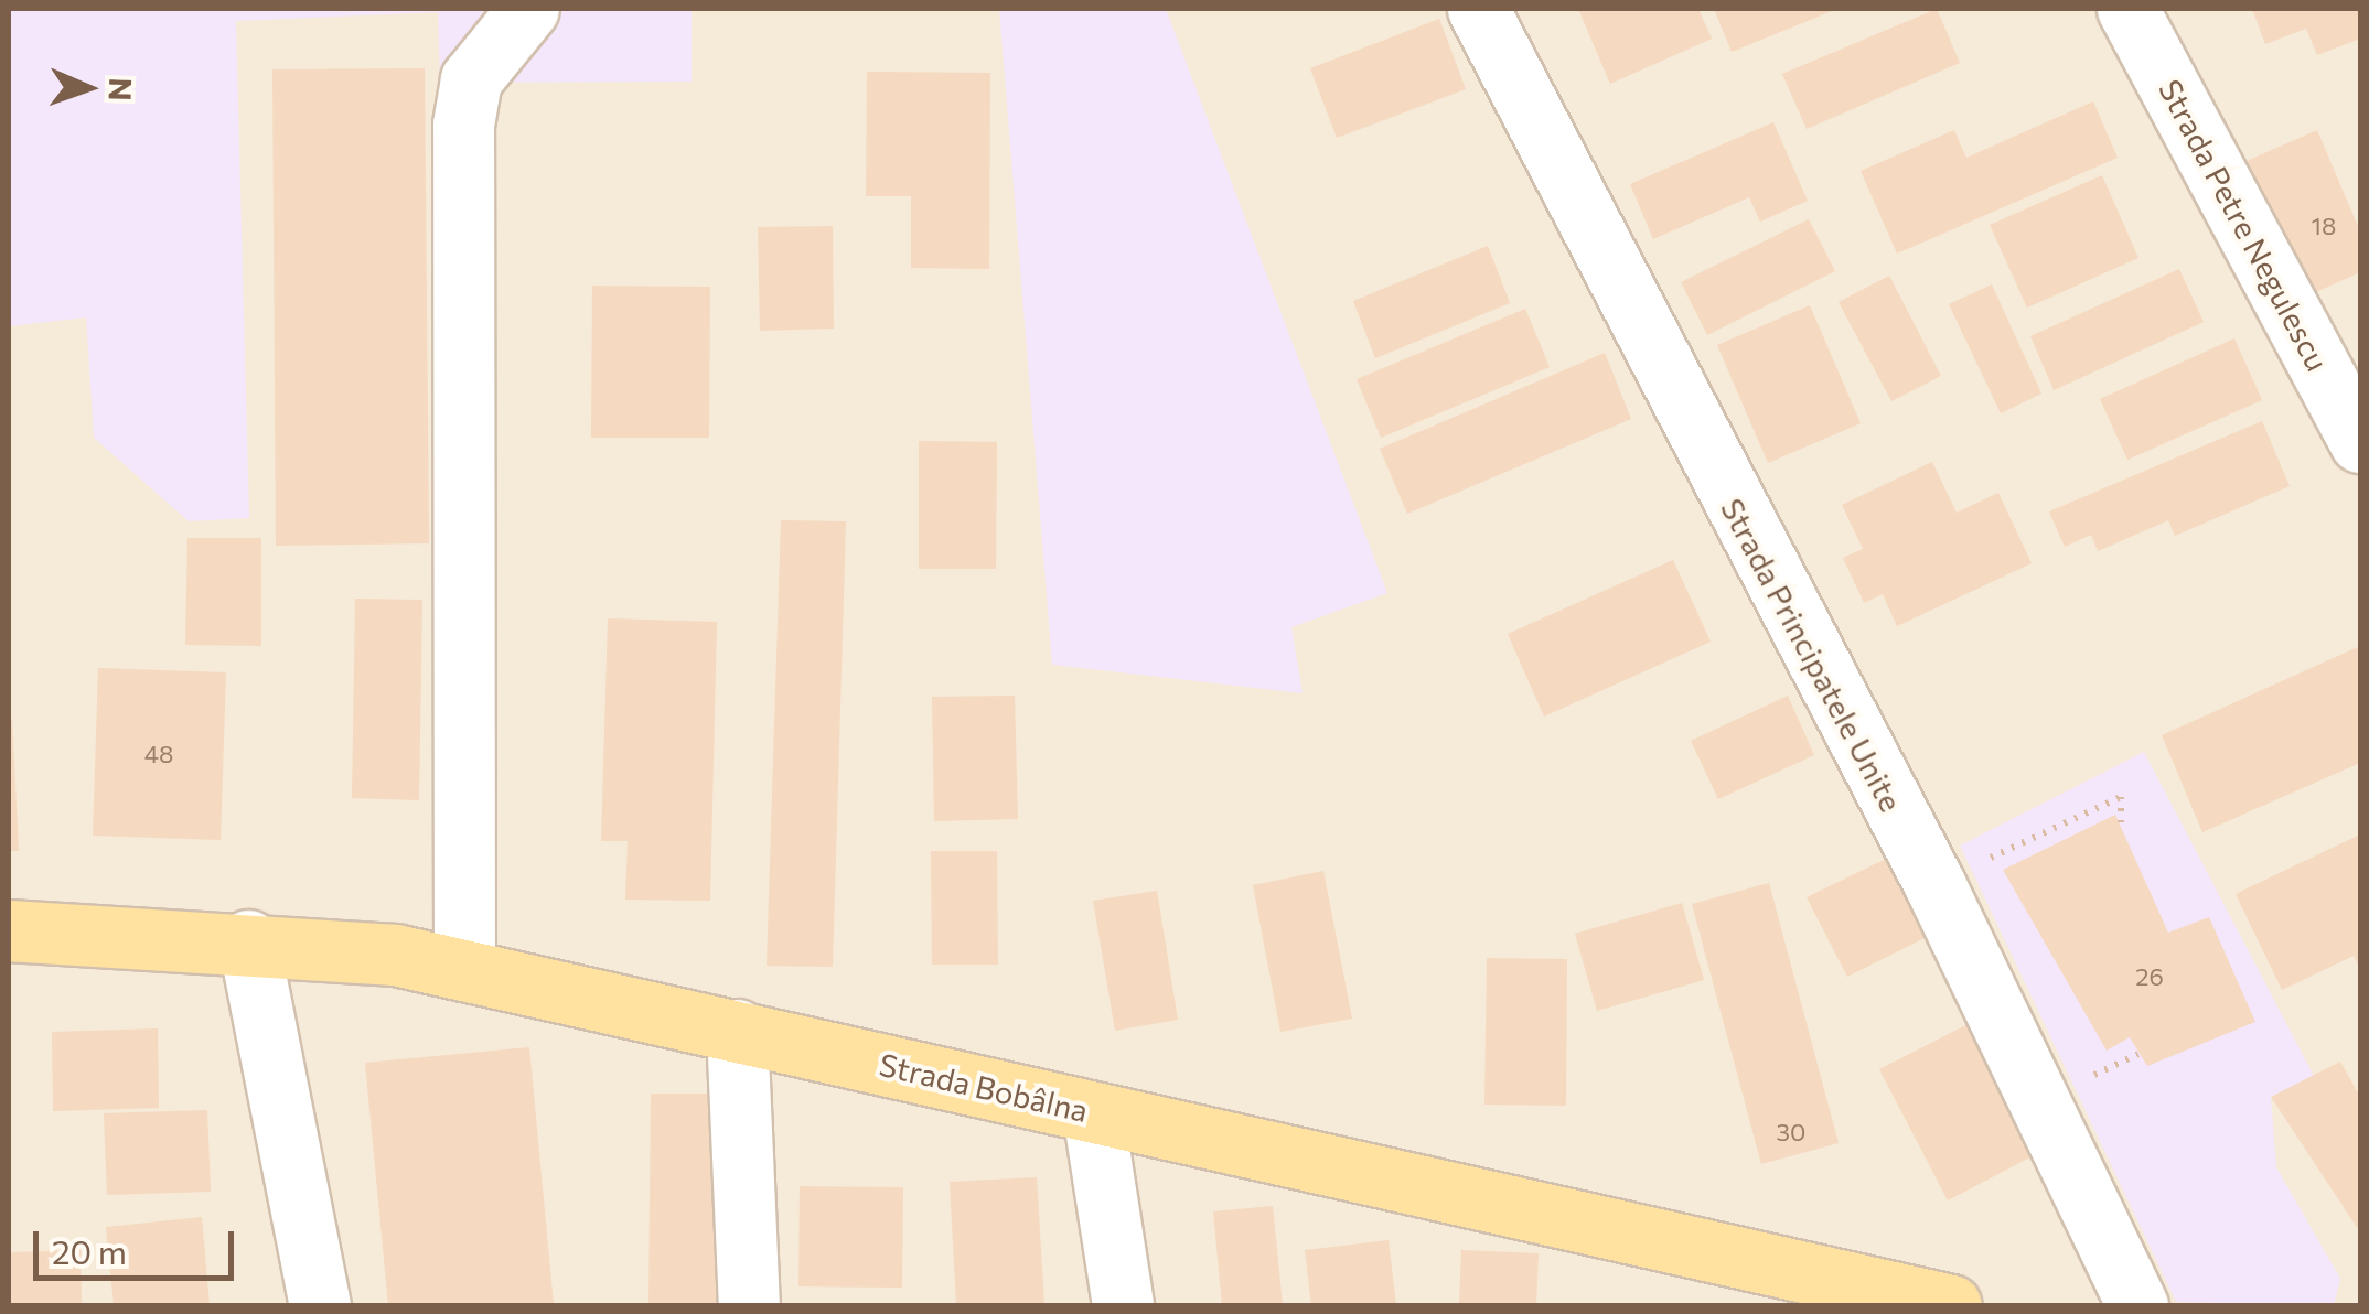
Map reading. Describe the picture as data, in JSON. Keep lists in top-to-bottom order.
{
  "streets": {
    "main road": ["Strada Bobâlna"],
    "street": ["Strada Petre Negulescu", "Strada Principatele Unite"]
  },
  "house_numbers": [
    "18",
    "48",
    "26",
    "30"
  ],
  "scale_bar": "20 m",
  "north": "right"
}
